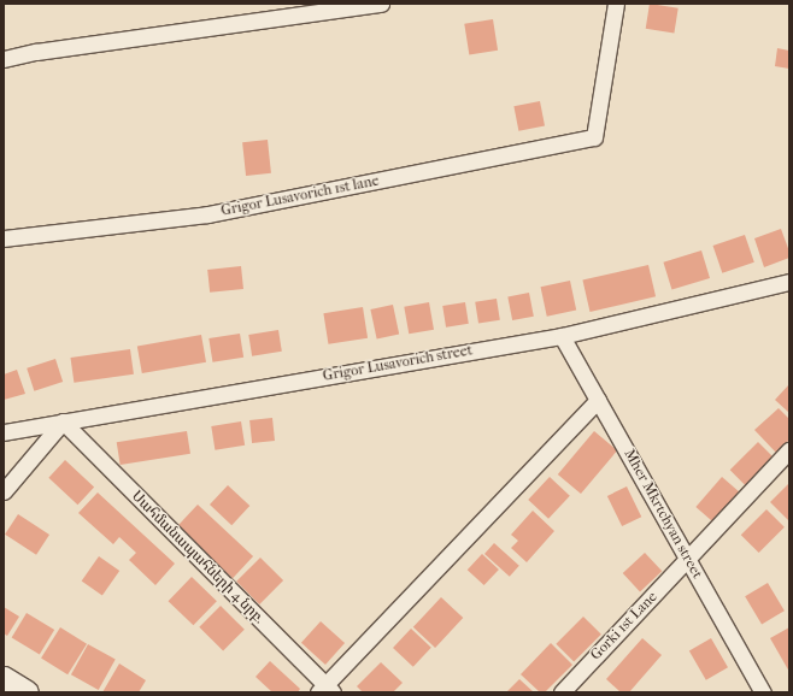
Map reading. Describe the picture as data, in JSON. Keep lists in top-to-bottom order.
{
  "streets": {
    "street": [
      "Grigor Lusavorich 1st lane",
      "Grigor Lusavorich street",
      "Mher Mkrtchyan street",
      "Սահմանապահների 4 նրբ.",
      "Gorki 1st Lane"
    ]
  },
  "crossings": [
    ["Grigor Lusavorich street", "Mher Mkrtchyan street"],
    ["Grigor Lusavorich street", "Սահմանապահների 4 նրբ."],
    ["Mher Mkrtchyan street", "Gorki 1st Lane"]
  ]
}
